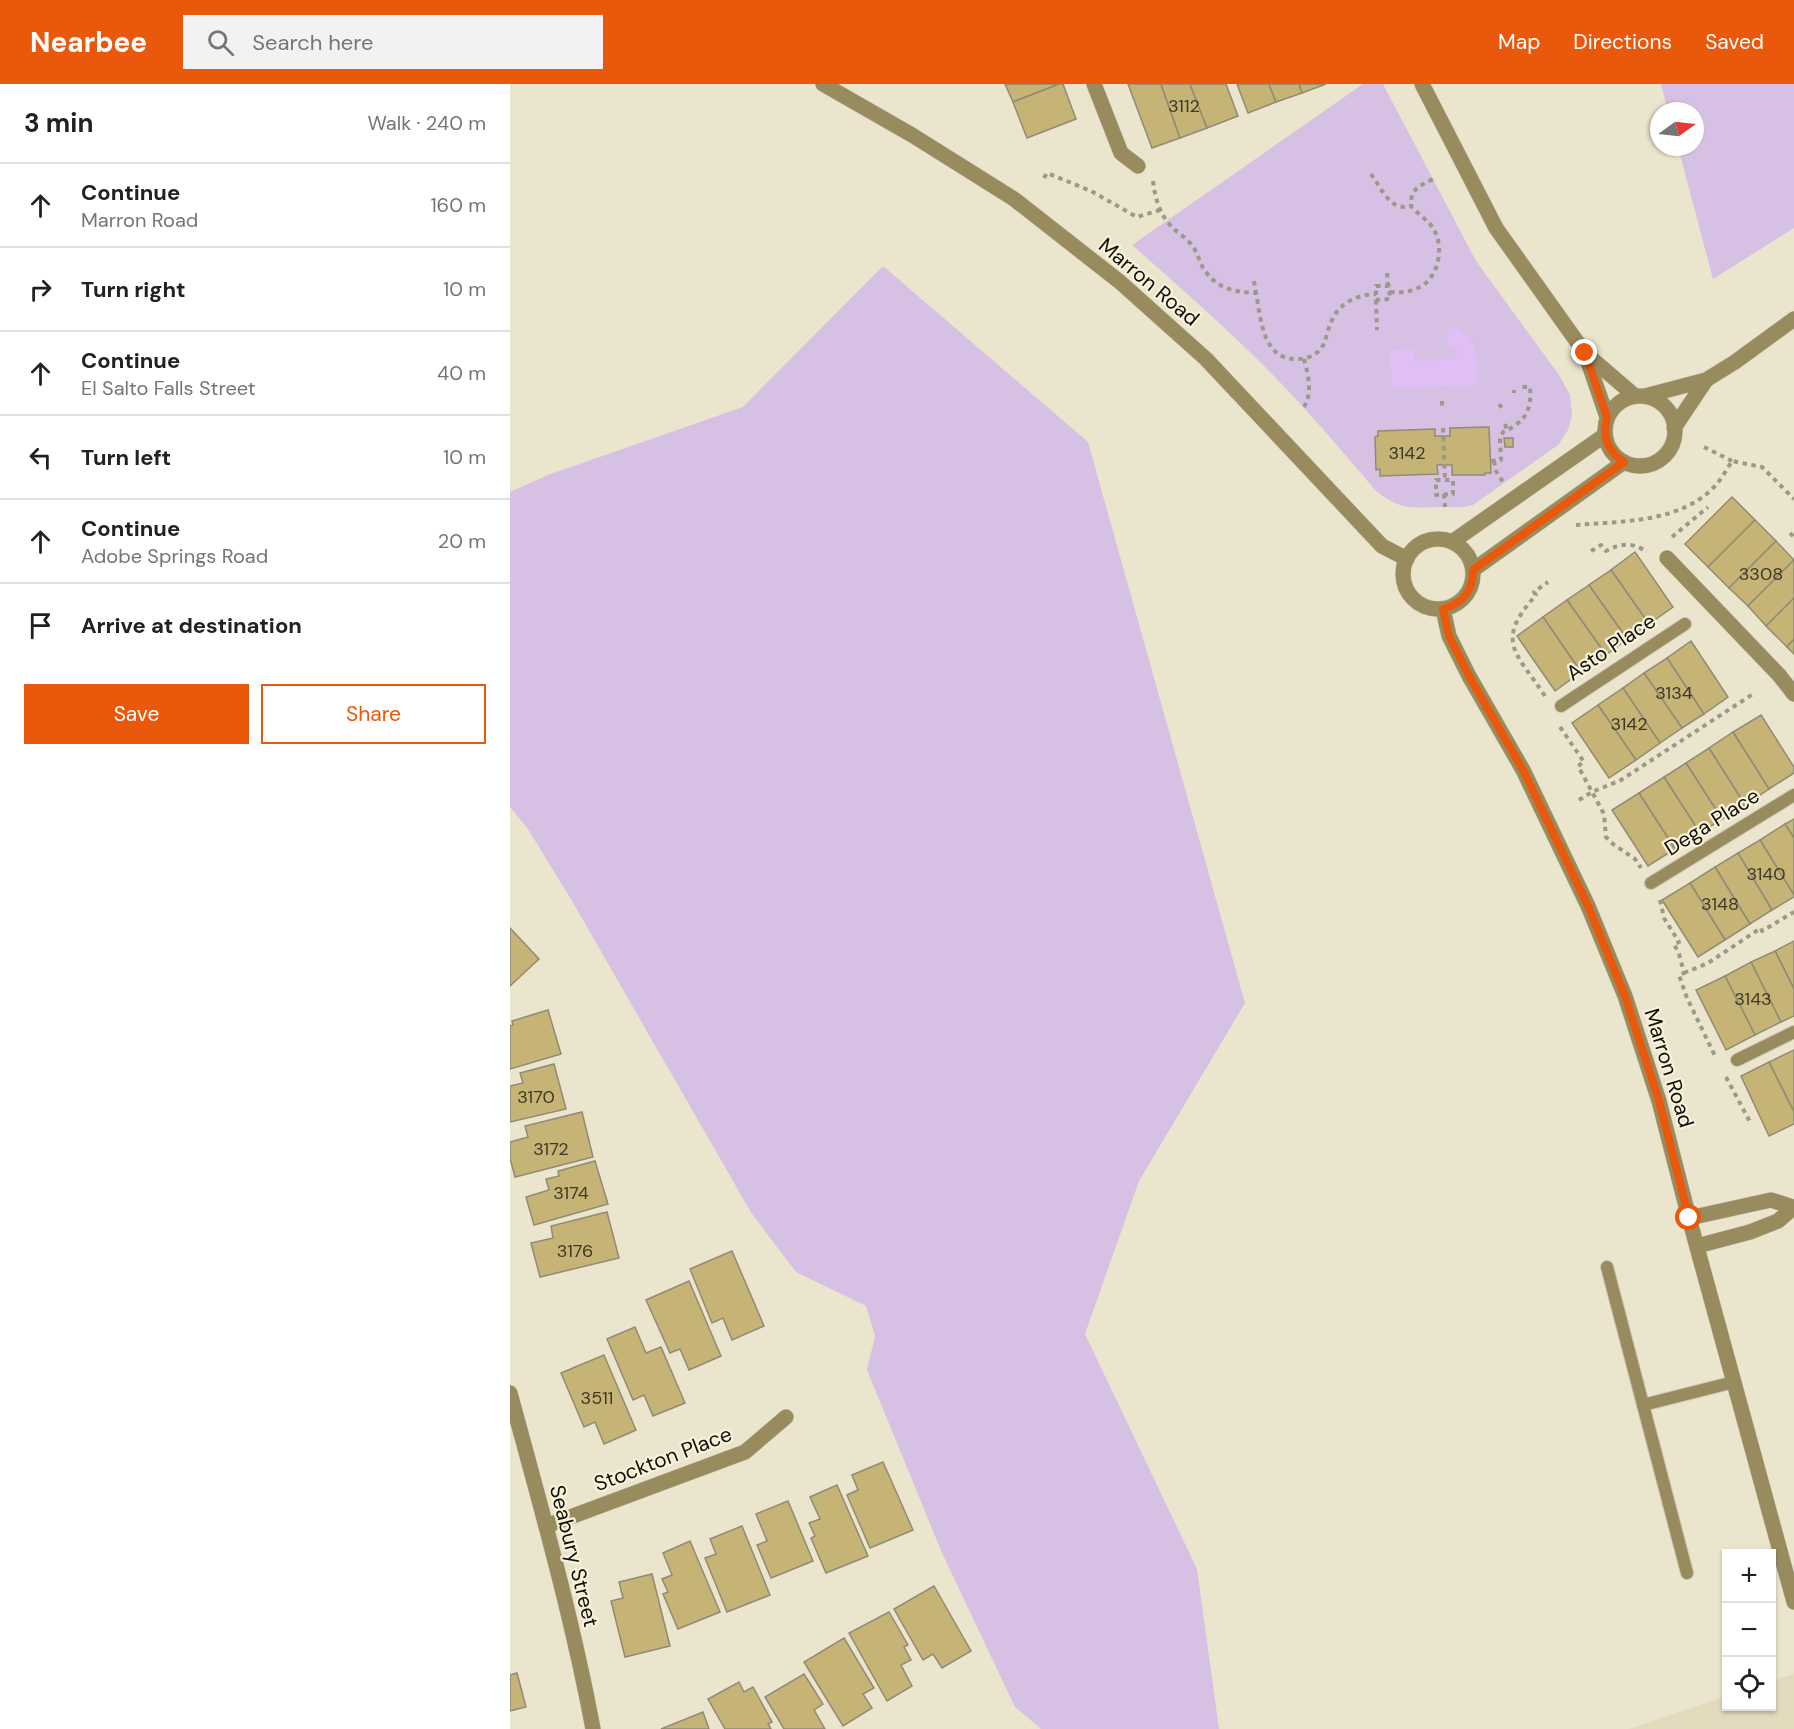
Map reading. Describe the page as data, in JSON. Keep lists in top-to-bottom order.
{
  "streets": {
    "street": ["Marron Road", "Stockton Place", "Seabury Street"],
    "lane": ["Asto Place", "Dega Place"]
  },
  "crossings": [
    ["Stockton Place", "Seabury Street"]
  ],
  "house_numbers": [
    "3112",
    "3142",
    "3308",
    "3134",
    "3142",
    "3140",
    "3148",
    "3143",
    "3170",
    "3172",
    "3174",
    "3176",
    "3511"
  ],
  "north": "right",
  "page": {
    "header": "Nearbee",
    "search": "Search here",
    "nav": ["Map", "Directions", "Saved"],
    "heading": ["3 min", "Walk · 240 m"],
    "list": [
      ["Continue", "Marron Road", "160 m"],
      ["Turn right", "10 m"],
      ["Continue", "El Salto Falls Street", "40 m"],
      ["Turn left", "10 m"],
      ["Continue", "Adobe Springs Road", "20 m"],
      "Arrive at destination"
    ],
    "buttons": ["Save", "Share"],
    "map_buttons": ["+", "−"]
  }
}
